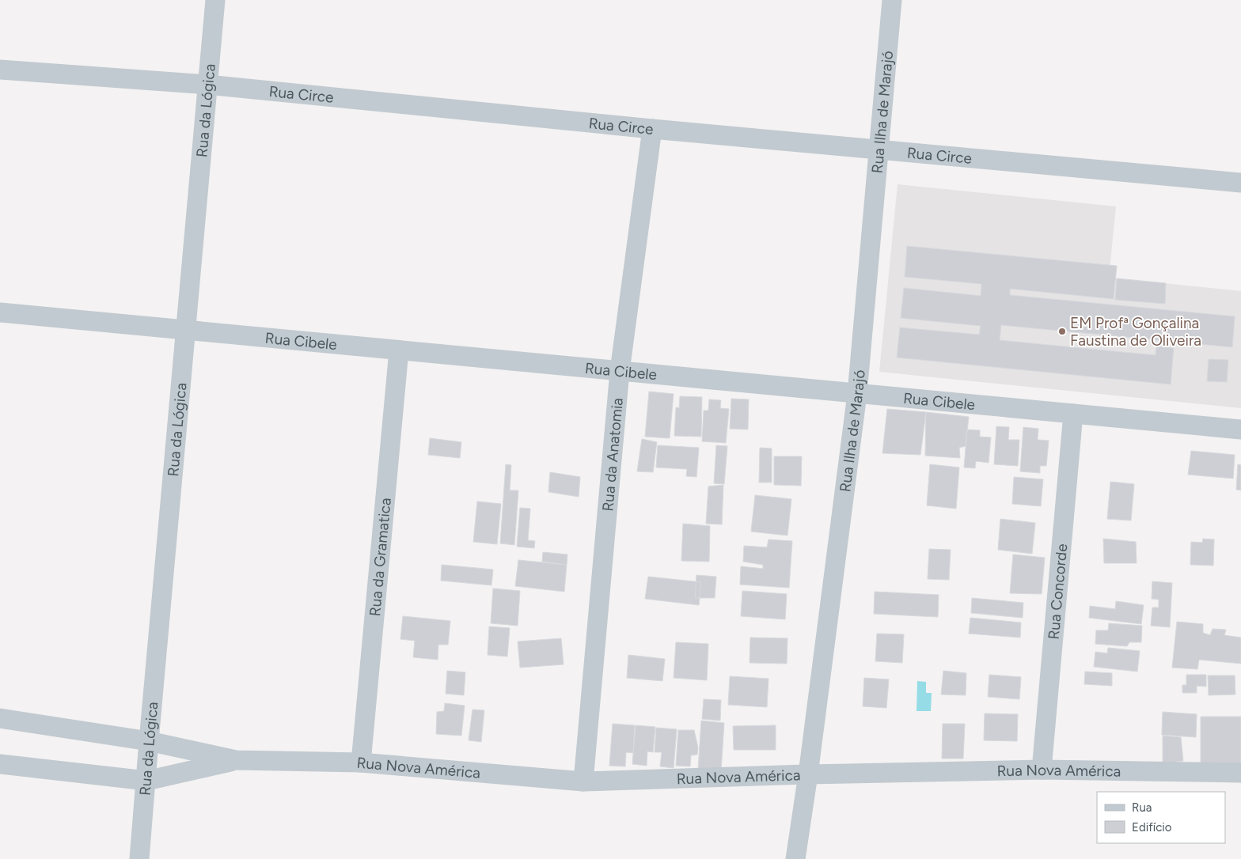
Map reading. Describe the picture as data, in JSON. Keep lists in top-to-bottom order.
{
  "streets": {
    "street": [
      "Rua Circe",
      "Rua da Lógica",
      "Rua Ilha de Marajó",
      "Rua Cibele",
      "Rua da Anatomia",
      "Rua da Gramatica",
      "Rua Concorde",
      "Rua Nova América"
    ]
  },
  "crossings": [
    ["Rua Circe", "Rua da Lógica"],
    ["Rua Circe", "Rua Ilha de Marajó"],
    ["Rua Circe", "Rua da Anatomia"],
    ["Rua da Lógica", "Rua Cibele"],
    ["Rua da Lógica", "Rua Nova América"],
    ["Rua Ilha de Marajó", "Rua Cibele"],
    ["Rua Ilha de Marajó", "Rua Nova América"],
    ["Rua Cibele", "Rua da Anatomia"],
    ["Rua Cibele", "Rua da Gramatica"],
    ["Rua Cibele", "Rua Concorde"],
    ["Rua da Anatomia", "Rua Nova América"],
    ["Rua da Gramatica", "Rua Nova América"],
    ["Rua Concorde", "Rua Nova América"]
  ],
  "places": ["EM Profª Gonçalina Faustina de Oliveira"],
  "legend": ["Rua", "Edifício"]
}
